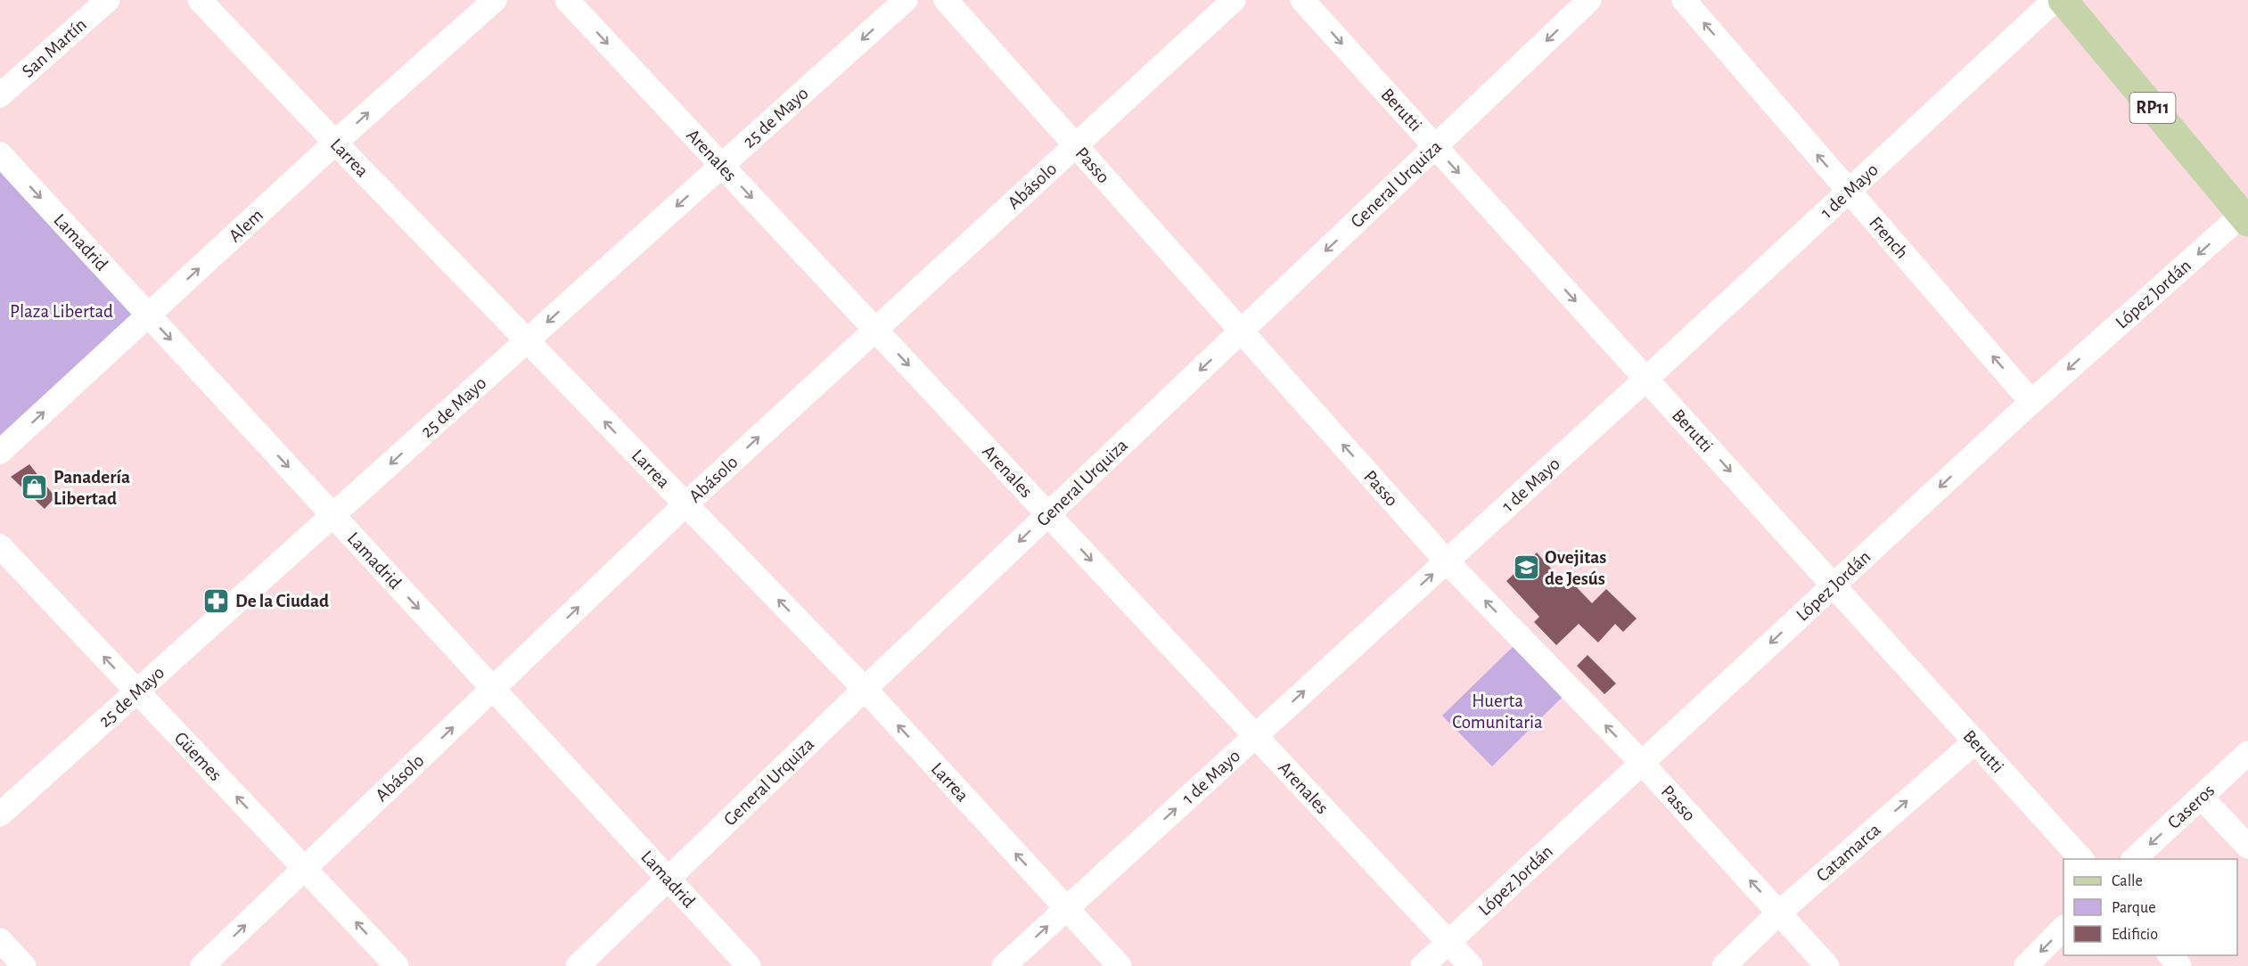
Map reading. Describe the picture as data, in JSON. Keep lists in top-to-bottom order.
{
  "streets": {
    "main road": ["RP11"],
    "street": [
      "San Martín",
      "Berutti",
      "25 de Mayo",
      "Arenales",
      "Larrea",
      "Passo",
      "General Urquiza",
      "Abásolo",
      "1 de Mayo",
      "Alem",
      "French",
      "Lamadrid",
      "López Jordán",
      "Güemes",
      "Caseros",
      "Catamarca"
    ]
  },
  "crossings": [
    ["RP11", "López Jordán"],
    ["Berutti", "General Urquiza"],
    ["Berutti", "1 de Mayo"],
    ["Berutti", "López Jordán"],
    ["Berutti", "Catamarca"],
    ["25 de Mayo", "Arenales"],
    ["25 de Mayo", "Larrea"],
    ["25 de Mayo", "Lamadrid"],
    ["25 de Mayo", "Güemes"],
    ["Arenales", "General Urquiza"],
    ["Arenales", "Abásolo"],
    ["Arenales", "1 de Mayo"],
    ["Arenales", "López Jordán"],
    ["Larrea", "General Urquiza"],
    ["Larrea", "Abásolo"],
    ["Larrea", "1 de Mayo"],
    ["Larrea", "Alem"],
    ["Passo", "General Urquiza"],
    ["Passo", "Abásolo"],
    ["Passo", "1 de Mayo"],
    ["Passo", "López Jordán"],
    ["Passo", "Catamarca"],
    ["General Urquiza", "Lamadrid"],
    ["Abásolo", "Lamadrid"],
    ["Abásolo", "Güemes"],
    ["1 de Mayo", "French"],
    ["Alem", "Lamadrid"],
    ["French", "López Jordán"]
  ],
  "one_way": [
    "Berutti",
    "25 de Mayo",
    "Arenales",
    "Larrea",
    "Passo",
    "General Urquiza",
    "Abásolo",
    "1 de Mayo",
    "Alem",
    "French",
    "Lamadrid",
    "López Jordán",
    "Güemes",
    "Caseros",
    "Catamarca"
  ],
  "parks": ["Plaza Libertad", "Huerta Comunitaria"],
  "places": {
    "shop": ["Panadería Libertad"],
    "school or university": ["Ovejitas de Jesús"],
    "pharmacy": ["De la Ciudad"]
  },
  "legend": ["Calle", "Parque", "Edificio"]
}
